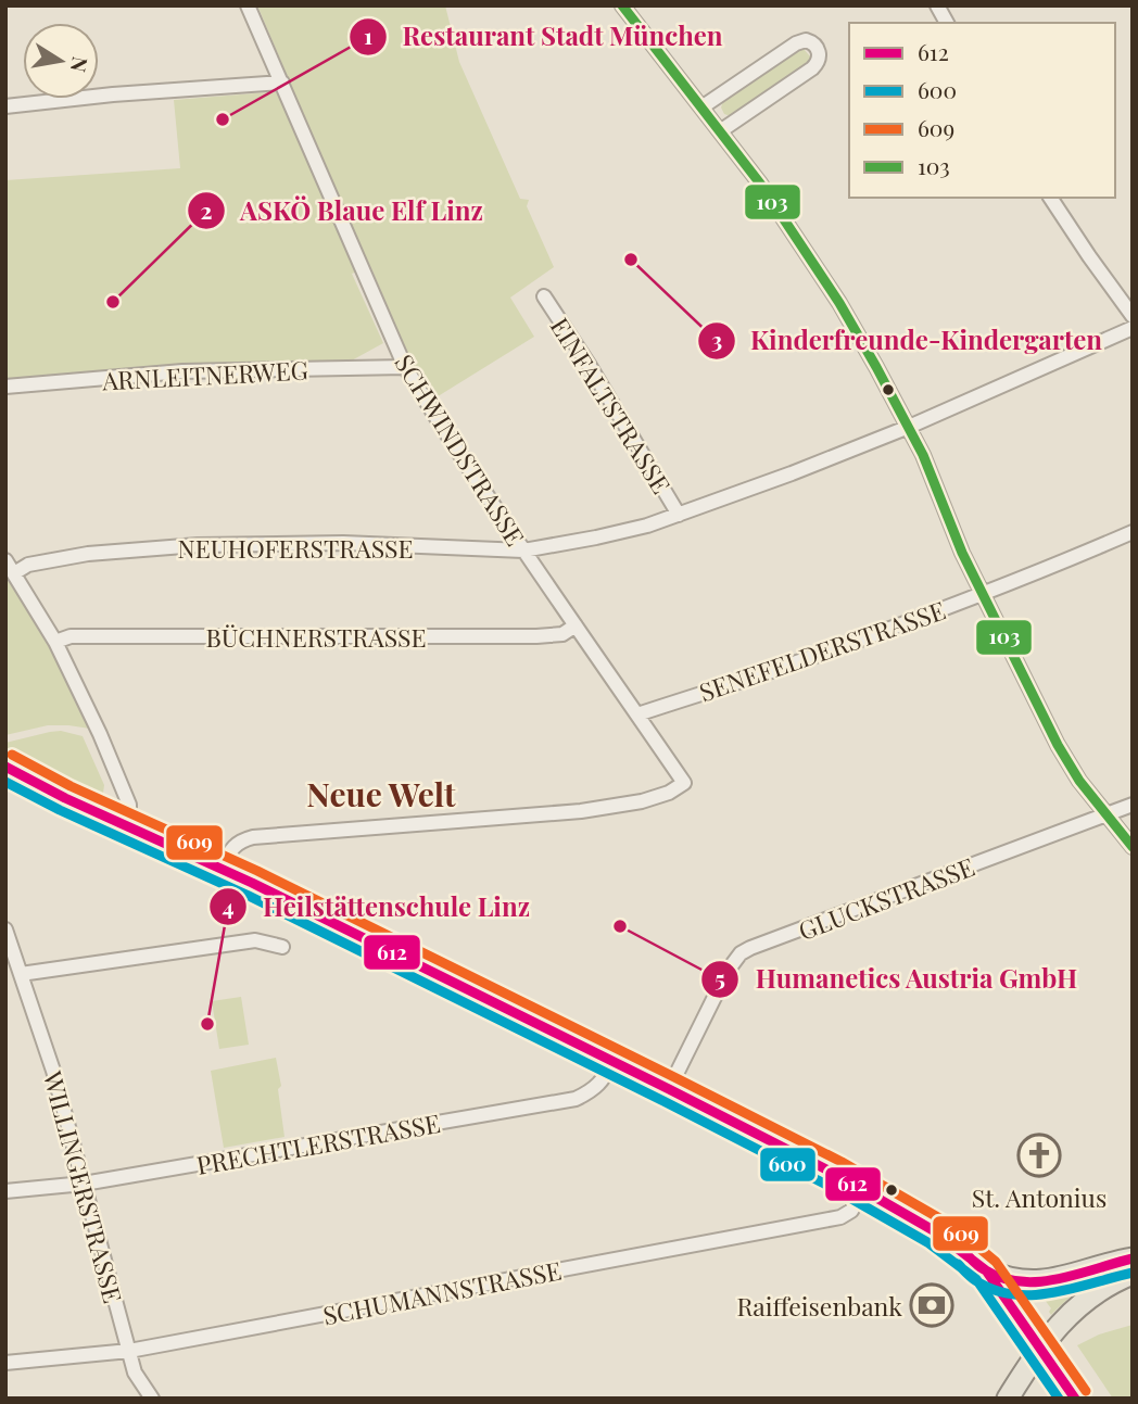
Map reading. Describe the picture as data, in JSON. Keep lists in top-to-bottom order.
{
  "streets": {
    "street": [
      "ARNLEITNERWEG",
      "EINFALTSTRASSE",
      "SCHWINDSTRASSE",
      "NEUHOFERSTRASSE",
      "BÜCHNERSTRASSE",
      "SENEFELDERSTRASSE",
      "GLUCKSTRASSE",
      "PRECHTLERSTRASSE",
      "WILLINGERSTRASSE",
      "SCHUMANNSTRASSE"
    ]
  },
  "crossings": [
    ["ARNLEITNERWEG", "SCHWINDSTRASSE"],
    ["EINFALTSTRASSE", "NEUHOFERSTRASSE"],
    ["SCHWINDSTRASSE", "NEUHOFERSTRASSE"],
    ["SCHWINDSTRASSE", "BÜCHNERSTRASSE"],
    ["SCHWINDSTRASSE", "SENEFELDERSTRASSE"],
    ["PRECHTLERSTRASSE", "WILLINGERSTRASSE"],
    ["WILLINGERSTRASSE", "SCHUMANNSTRASSE"]
  ],
  "districts": ["Neue Welt"],
  "places": {
    "other": [
      "Restaurant Stadt München",
      "Kinderfreunde-Kindergarten",
      "ASKÖ Blaue Elf Linz",
      "Humanetics Austria GmbH",
      "Heilstättenschule Linz"
    ],
    "church": ["St. Antonius"],
    "bank": ["Raiffeisenbank"]
  },
  "lines": [
    "transit line 103",
    "transit line 609",
    "transit line 612",
    "transit line 600"
  ],
  "legend": [
    "612",
    "600",
    "609",
    "103"
  ],
  "north": "right"
}
